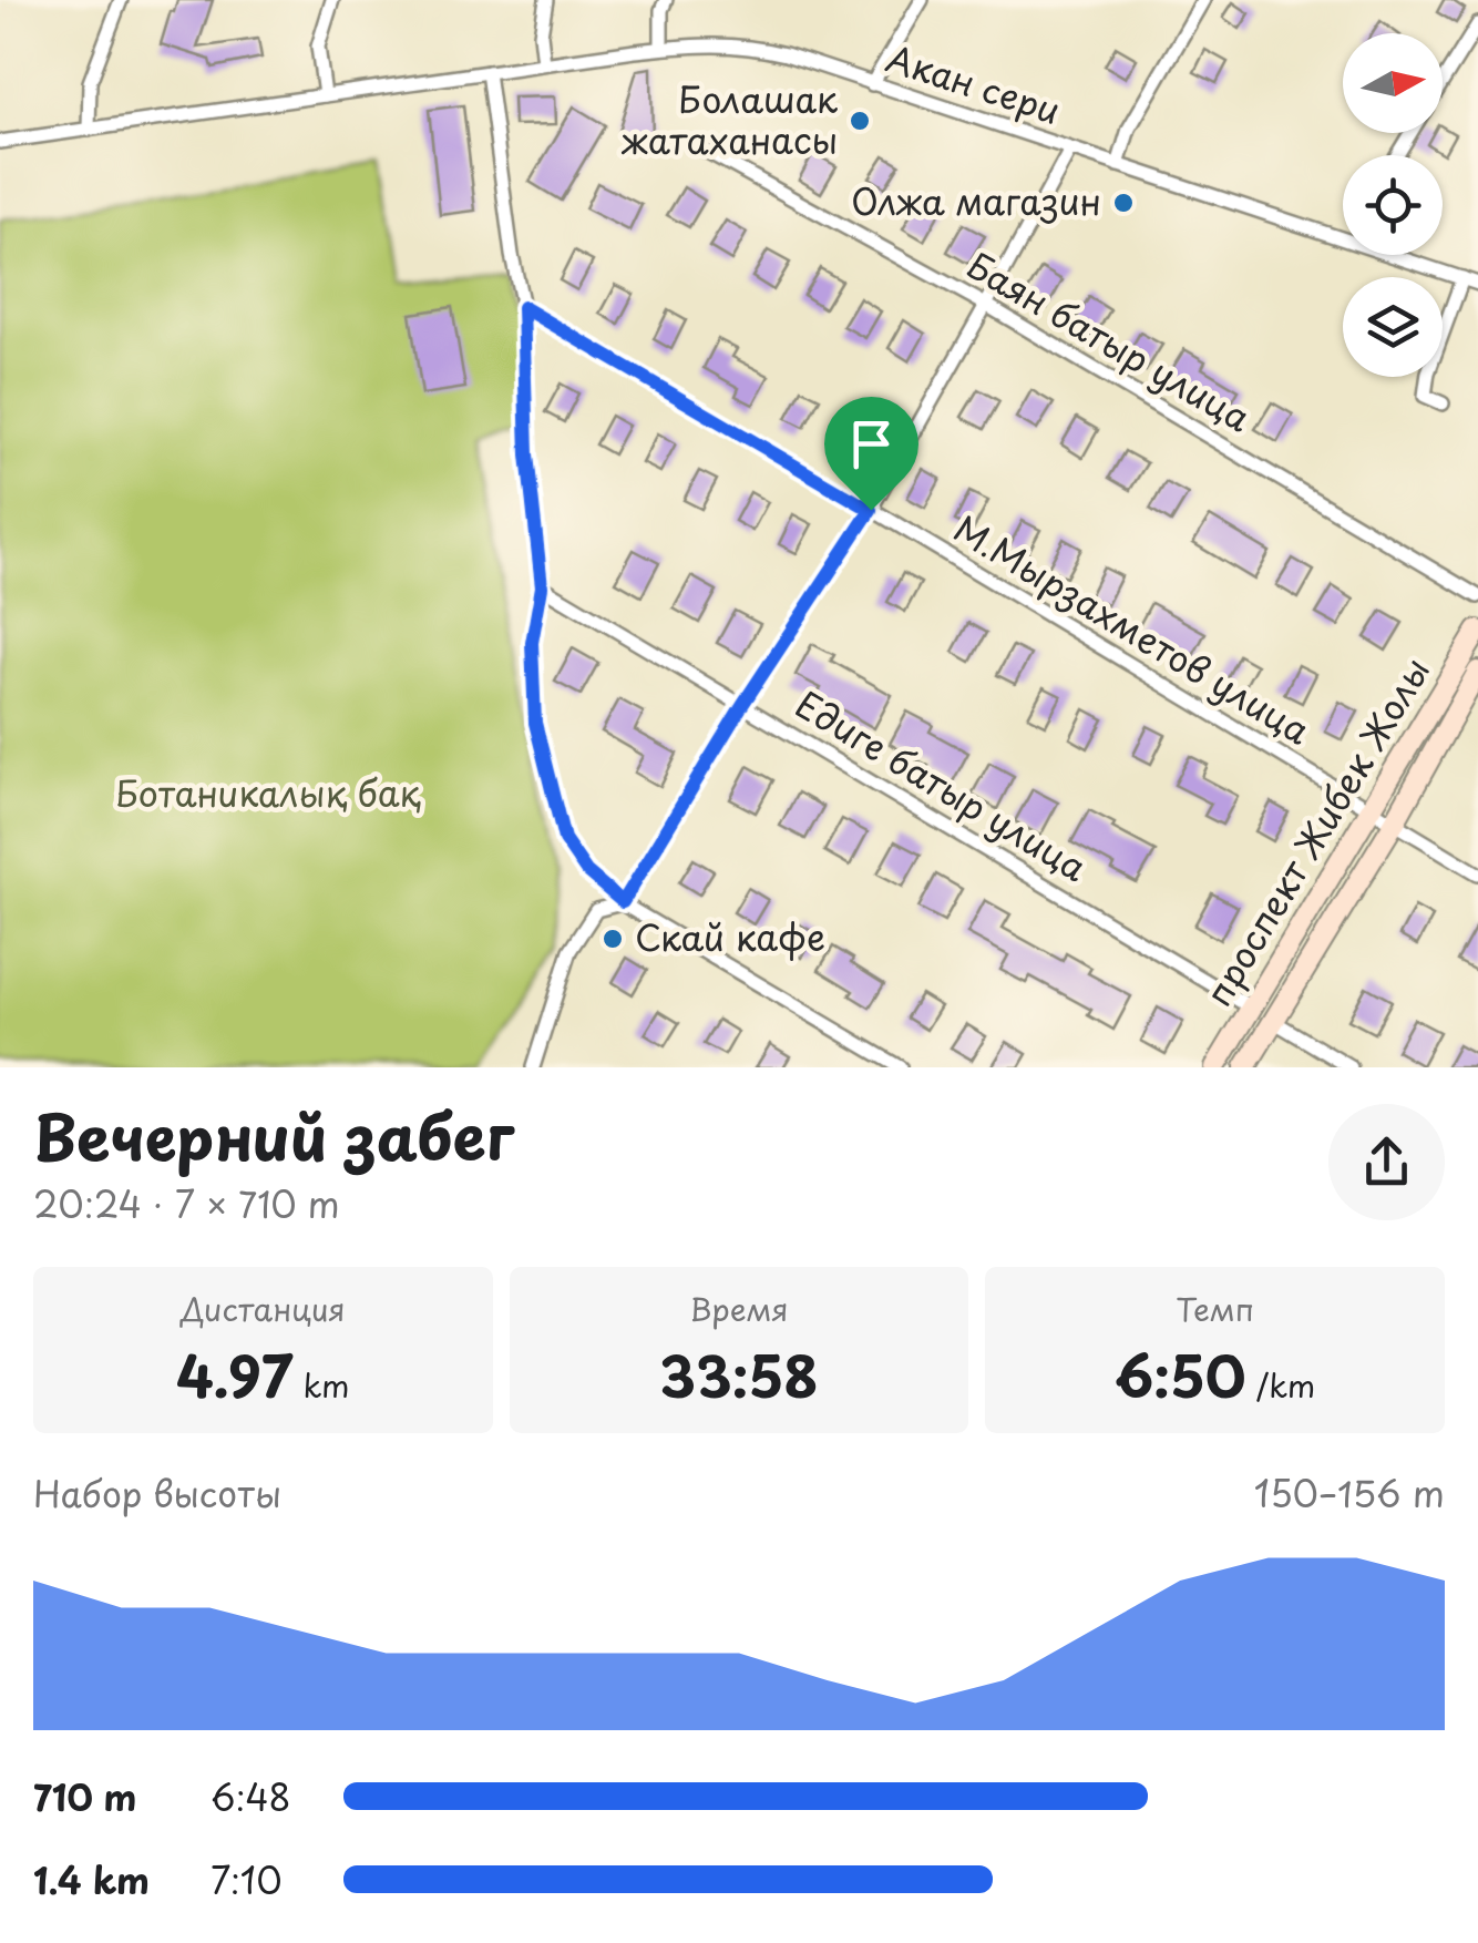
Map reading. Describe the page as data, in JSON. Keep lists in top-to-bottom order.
{
  "streets": {
    "street": [
      "Акан сери",
      "Баян батыр улица",
      "М.Мырзахметов улица",
      "Едиге батыр улица",
      "проспект Жибек Жолы"
    ]
  },
  "crossings": [
    ["М.Мырзахметов улица", "проспект Жибек Жолы"],
    ["Едиге батыр улица", "проспект Жибек Жолы"]
  ],
  "parks": ["Ботаникалық бақ"],
  "places": ["Болашак жатаханасы", "Олжа магазин", "Скай кафе"],
  "north": "right",
  "page": {
    "heading": ["Вечерний забег", "20:24 · 7 × 710 m"],
    "stats": [
      ["Дистанция", "4.97 km"],
      ["Время", "33:58"],
      ["Темп", "6:50 /km"]
    ],
    "chart": ["Набор высоты", "150–156 m"],
    "list": [
      {
        "name": "710 m",
        "note": "6:48"
      },
      {
        "name": "1.4 km",
        "note": "7:10"
      }
    ]
  }
}
